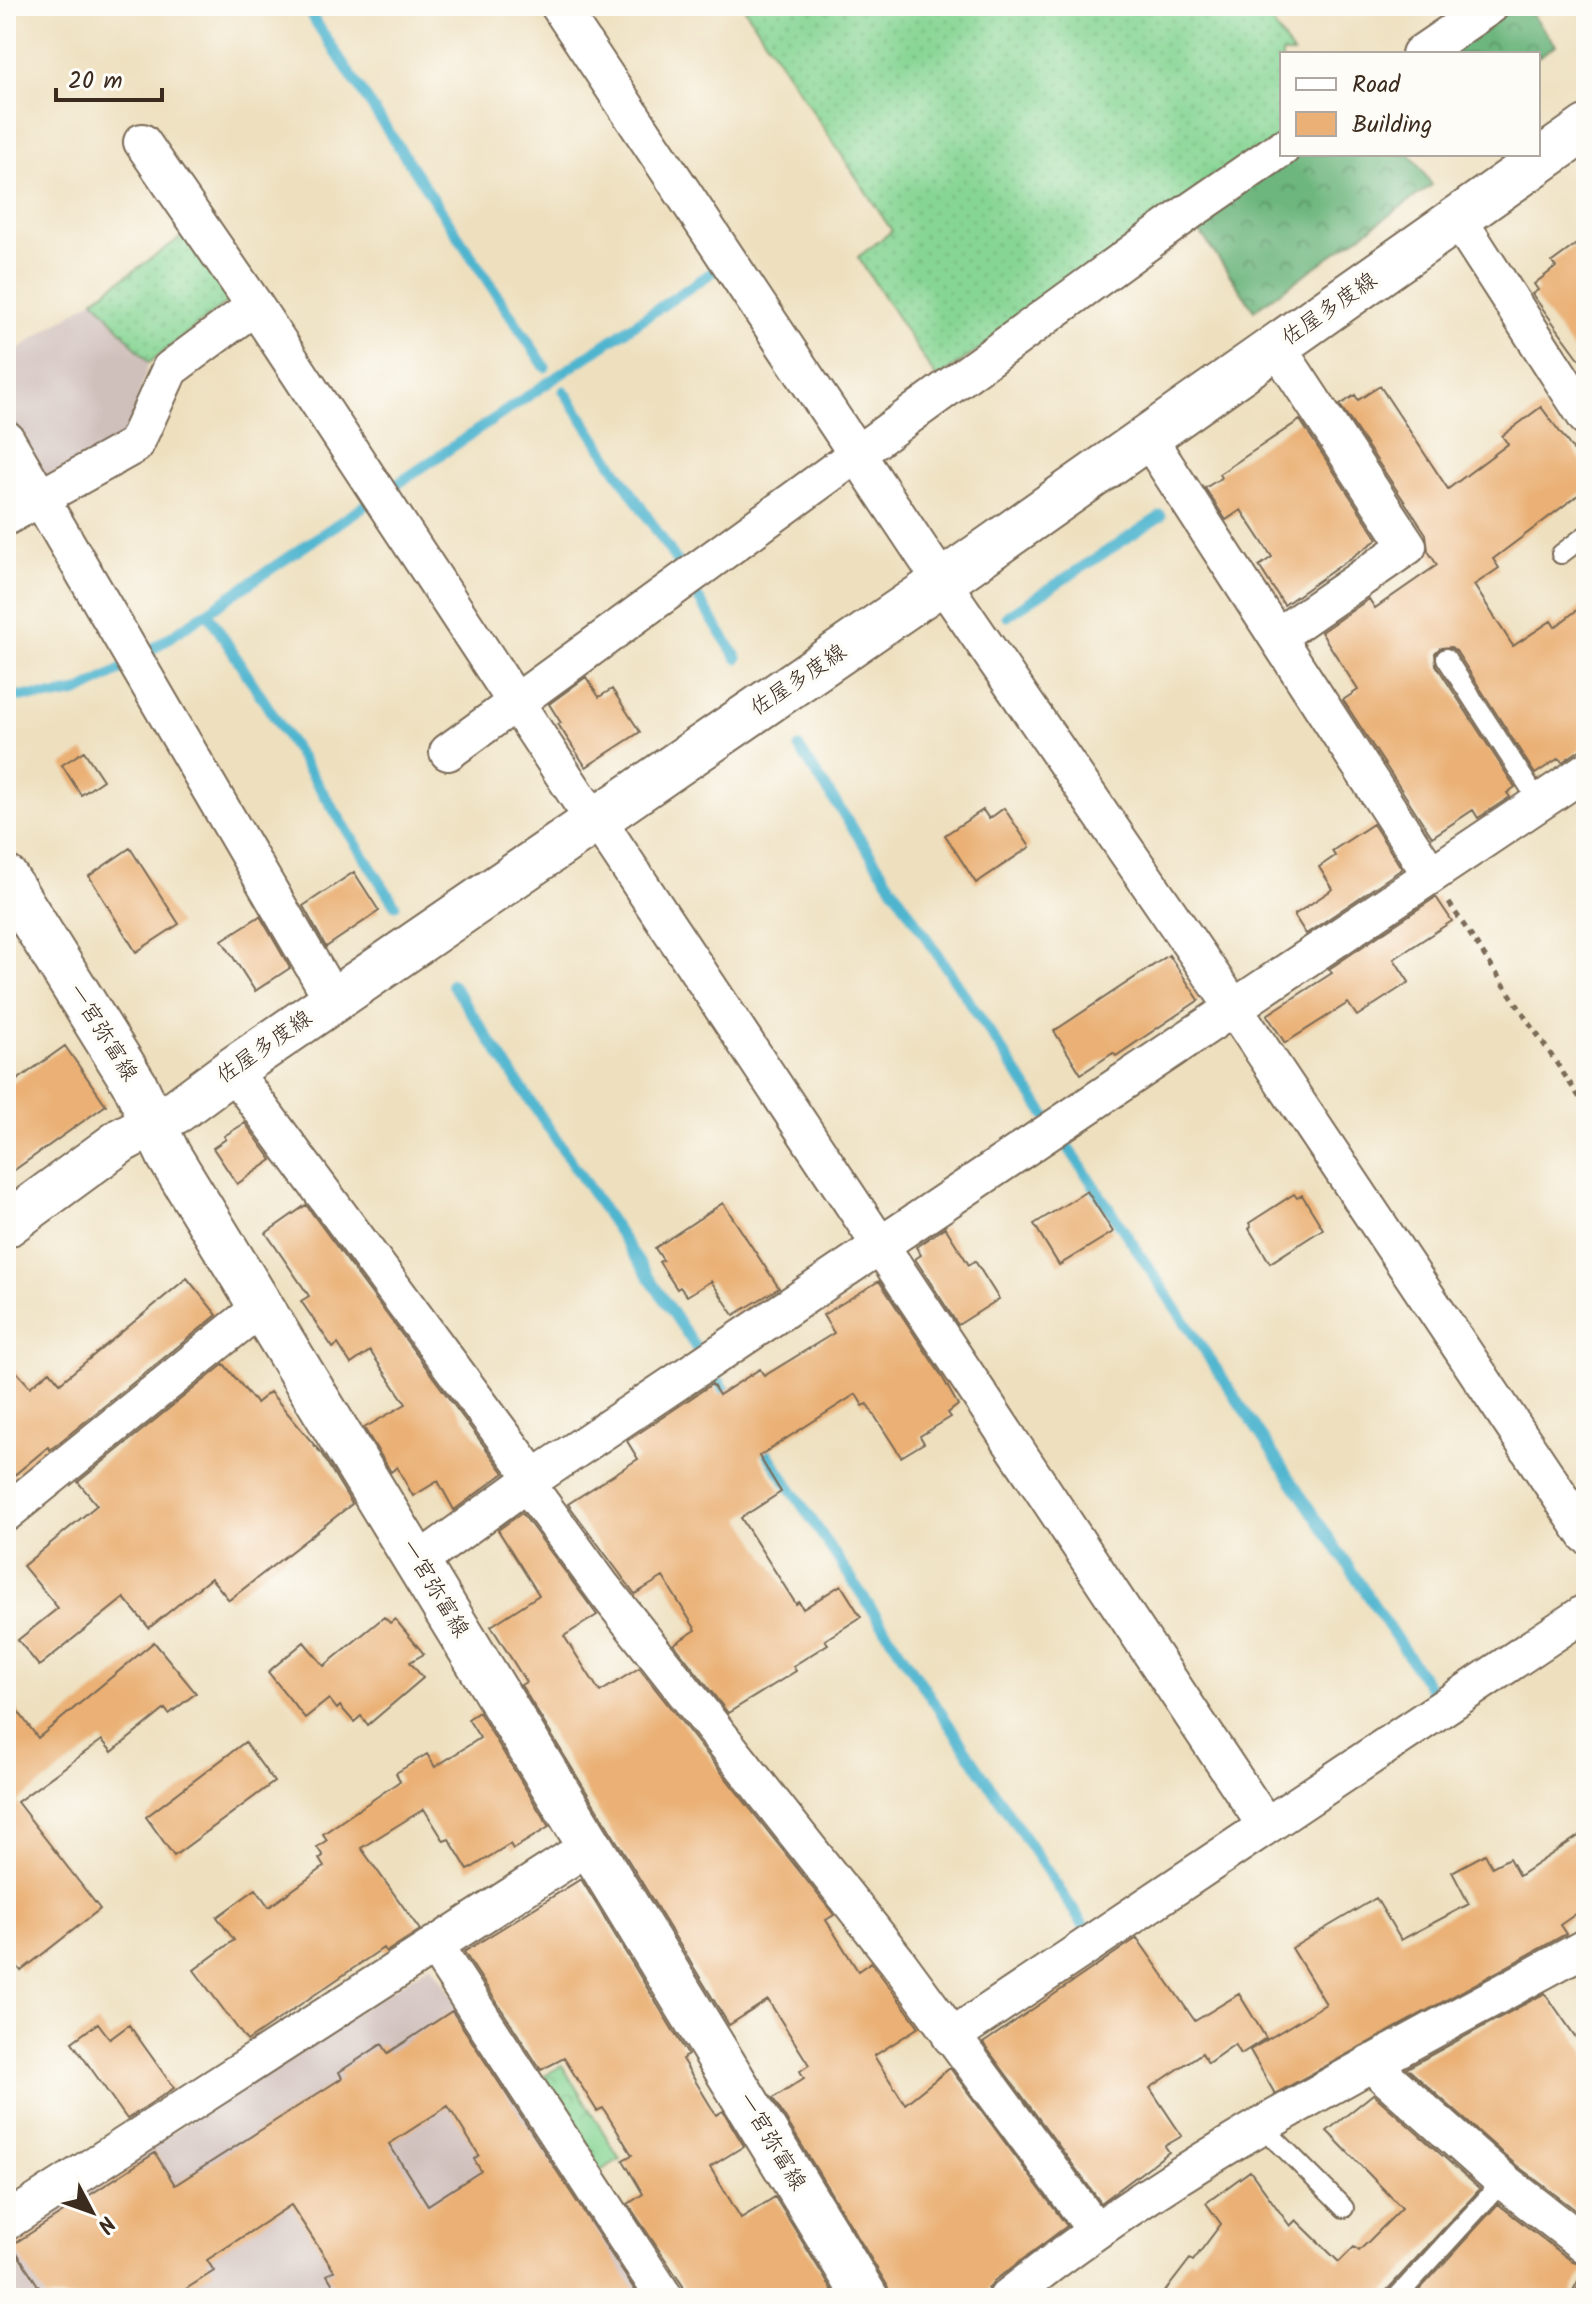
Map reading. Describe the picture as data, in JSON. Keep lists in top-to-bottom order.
{
  "streets": {
    "main road": ["佐屋多度線", "一宮弥富線"]
  },
  "crossings": [
    ["佐屋多度線", "一宮弥富線"]
  ],
  "legend": ["Road", "Building"],
  "scale_bar": "20 m",
  "north": "bottom right"
}
